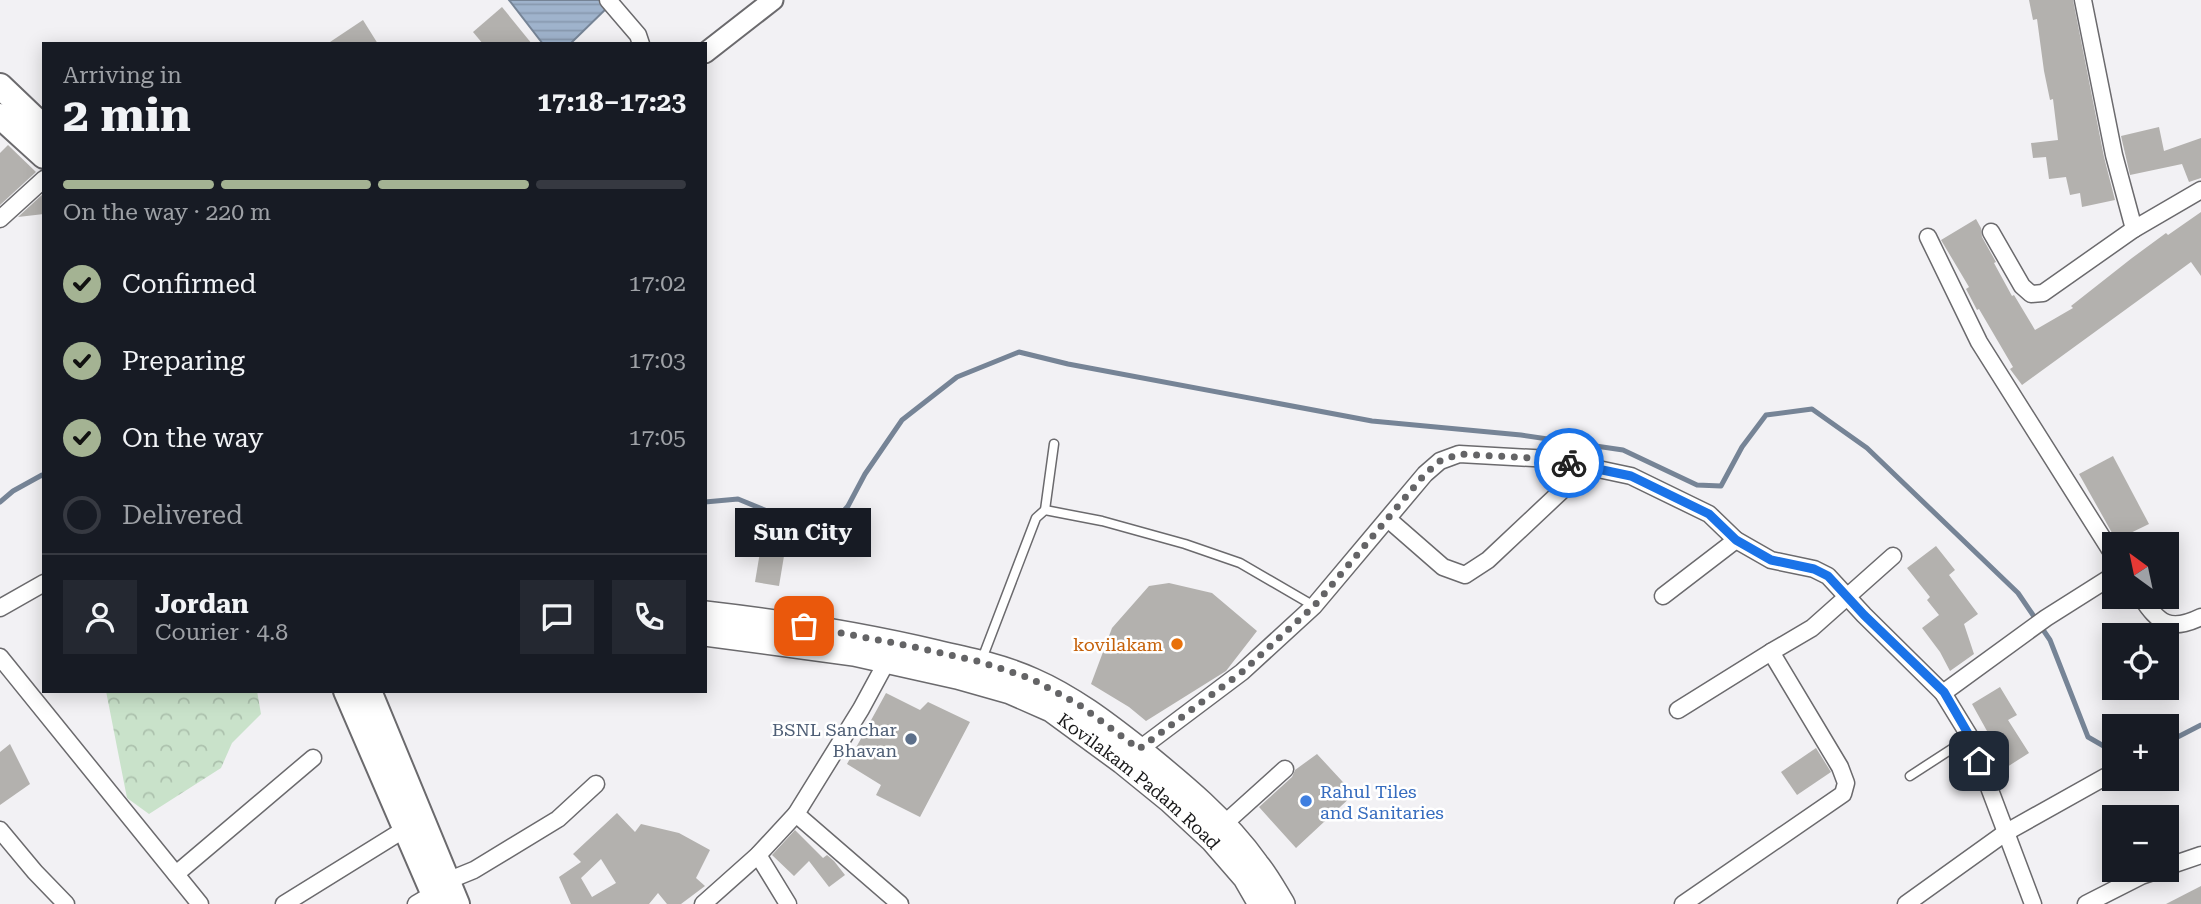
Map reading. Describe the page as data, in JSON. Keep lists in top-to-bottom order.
{
  "streets": {
    "main road": ["Kovilakam Padam Road"]
  },
  "places": [
    "Sun City",
    "kovilakam",
    "BSNL Sanchar Bhavan",
    "Rahul Tiles and Sanitaries"
  ],
  "north": "top left",
  "page": {
    "heading": ["2 min", "Arriving in", "17:18–17:23"],
    "panel": ["Jordan", "Courier · 4.8"],
    "bar": "On the way · 220 m",
    "list": [
      ["Confirmed", "17:02"],
      ["Preparing", "17:03"],
      ["On the way", "17:05"],
      "Delivered"
    ],
    "bubble": "Sun City",
    "map_buttons": ["+", "−"]
  }
}
